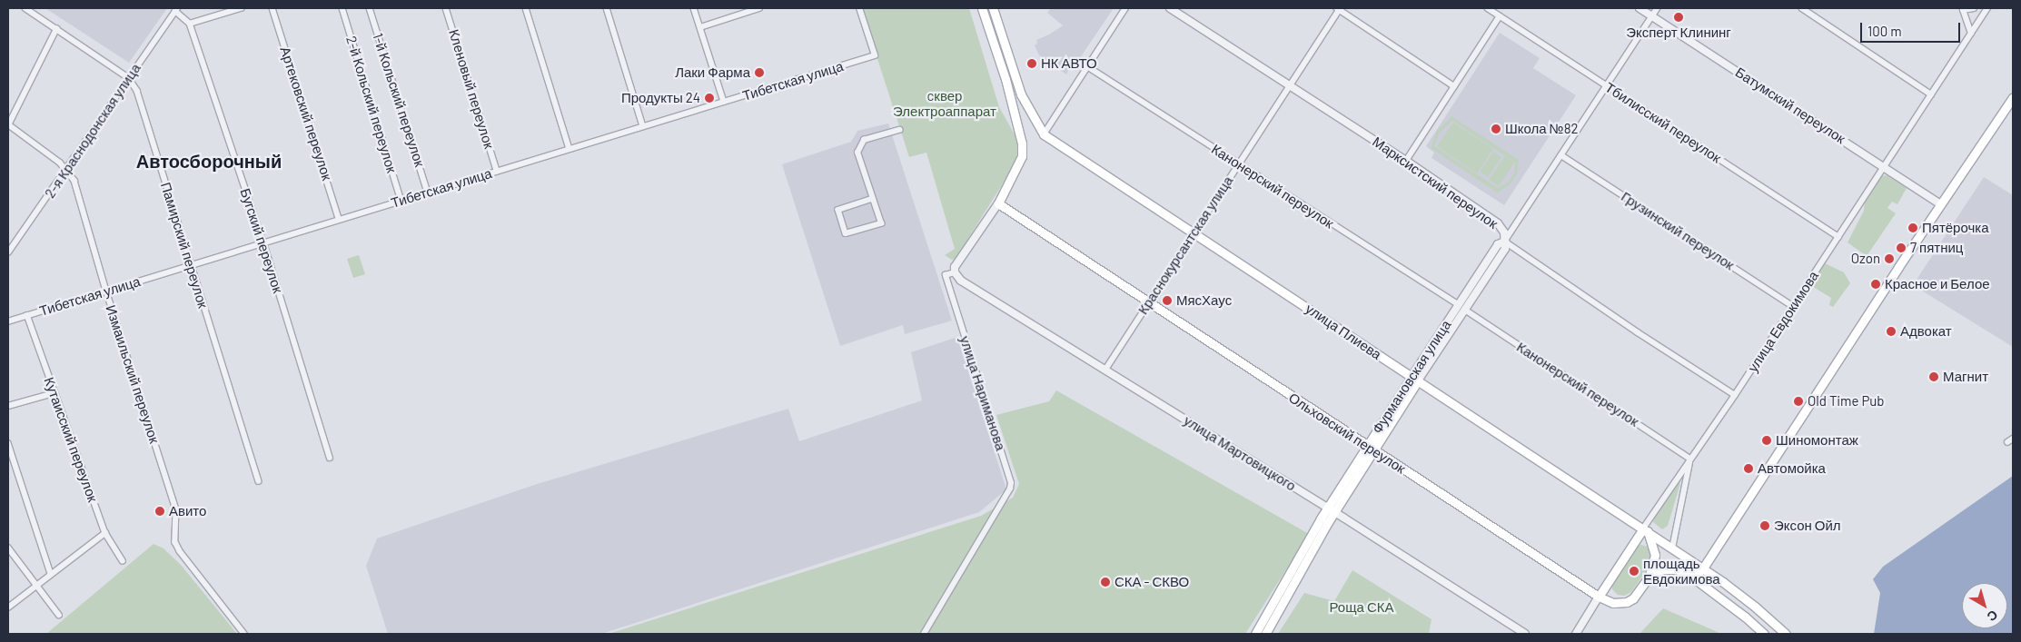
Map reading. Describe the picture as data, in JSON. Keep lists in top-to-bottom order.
{
  "streets": {
    "main road": [
      "улица Евдокимова",
      "улица Плиева",
      "Фурмановская улица",
      "улица Нариманова",
      "Ольховский переулок"
    ],
    "street": [
      "Тибетская улица",
      "Кленовый переулок",
      "1-й Кольский переулок",
      "2-й Кольский переулок",
      "Батумский переулок",
      "Артековский переулок",
      "Тбилисский переулок",
      "2-я Краснодонская улица",
      "Марксистский переулок",
      "Канонерский переулок",
      "Грузинский переулок",
      "Бугский переулок",
      "Памирский переулок",
      "Краснокурсантская улица",
      "Измаильский переулок",
      "Кутаисский переулок",
      "улица Мартовицкого"
    ]
  },
  "crossings": [
    ["Тибетская улица", "Кленовый переулок"],
    ["Тибетская улица", "1-й Кольский переулок"],
    ["Тибетская улица", "2-й Кольский переулок"],
    ["Тибетская улица", "Артековский переулок"],
    ["Тибетская улица", "Бугский переулок"],
    ["Тибетская улица", "Памирский переулок"],
    ["Тибетская улица", "Измаильский переулок"],
    ["Тибетская улица", "Кутаисский переулок"],
    ["Батумский переулок", "улица Евдокимова"],
    ["Батумский переулок", "Фурмановская улица"],
    ["Тбилисский переулок", "улица Евдокимова"],
    ["Тбилисский переулок", "Фурмановская улица"],
    ["2-я Краснодонская улица", "Памирский переулок"],
    ["2-я Краснодонская улица", "Измаильский переулок"],
    ["Марксистский переулок", "Краснокурсантская улица"],
    ["Марксистский переулок", "улица Евдокимова"],
    ["Марксистский переулок", "Фурмановская улица"],
    ["Канонерский переулок", "Краснокурсантская улица"],
    ["Канонерский переулок", "улица Евдокимова"],
    ["Канонерский переулок", "Фурмановская улица"],
    ["Грузинский переулок", "улица Евдокимова"],
    ["Грузинский переулок", "Фурмановская улица"],
    ["Краснокурсантская улица", "улица Плиева"],
    ["Краснокурсантская улица", "Ольховский переулок"],
    ["Краснокурсантская улица", "улица Мартовицкого"],
    ["улица Евдокимова", "улица Плиева"],
    ["улица Евдокимова", "Ольховский переулок"],
    ["улица Плиева", "Фурмановская улица"],
    ["Фурмановская улица", "Ольховский переулок"],
    ["Фурмановская улица", "улица Мартовицкого"],
    ["улица Нариманова", "Ольховский переулок"],
    ["улица Нариманова", "улица Мартовицкого"]
  ],
  "districts": ["Автосборочный"],
  "parks": ["cквер Электроаппарат", "Роща СКА"],
  "places": [
    "Эксперт Клининг",
    "НК АВТО",
    "Лаки Фарма",
    "Продукты 24",
    "Школа №82",
    "Пятёрочка",
    "7 пятниц",
    "Ozon",
    "Красное и Белое",
    "МясХаус",
    "Адвокат",
    "Магнит",
    "Old Time Pub",
    "Шиномонтаж",
    "Автомойка",
    "Авито",
    "Эксон Ойл",
    "площадь Евдокимова",
    "СКА - СКВО"
  ],
  "scale_bar": "100 m",
  "north": "bottom right"
}
